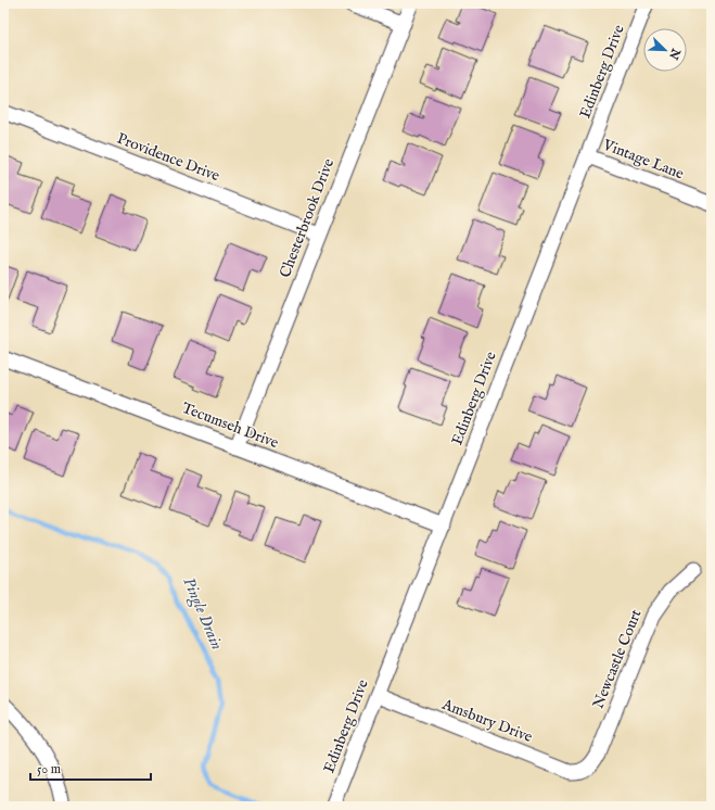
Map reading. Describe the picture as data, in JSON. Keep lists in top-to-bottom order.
{
  "streets": {
    "street": [
      "Edinberg Drive",
      "Providence Drive",
      "Vintage Lane",
      "Chesterbrook Drive",
      "Tecumseh Drive",
      "Newcastle Court",
      "Amsbury Drive"
    ]
  },
  "crossings": [
    ["Edinberg Drive", "Vintage Lane"],
    ["Edinberg Drive", "Tecumseh Drive"],
    ["Edinberg Drive", "Amsbury Drive"],
    ["Providence Drive", "Chesterbrook Drive"],
    ["Chesterbrook Drive", "Tecumseh Drive"],
    ["Newcastle Court", "Amsbury Drive"]
  ],
  "water": ["Pingle Drain"],
  "scale_bar": "50 m",
  "north": "bottom right"
}
